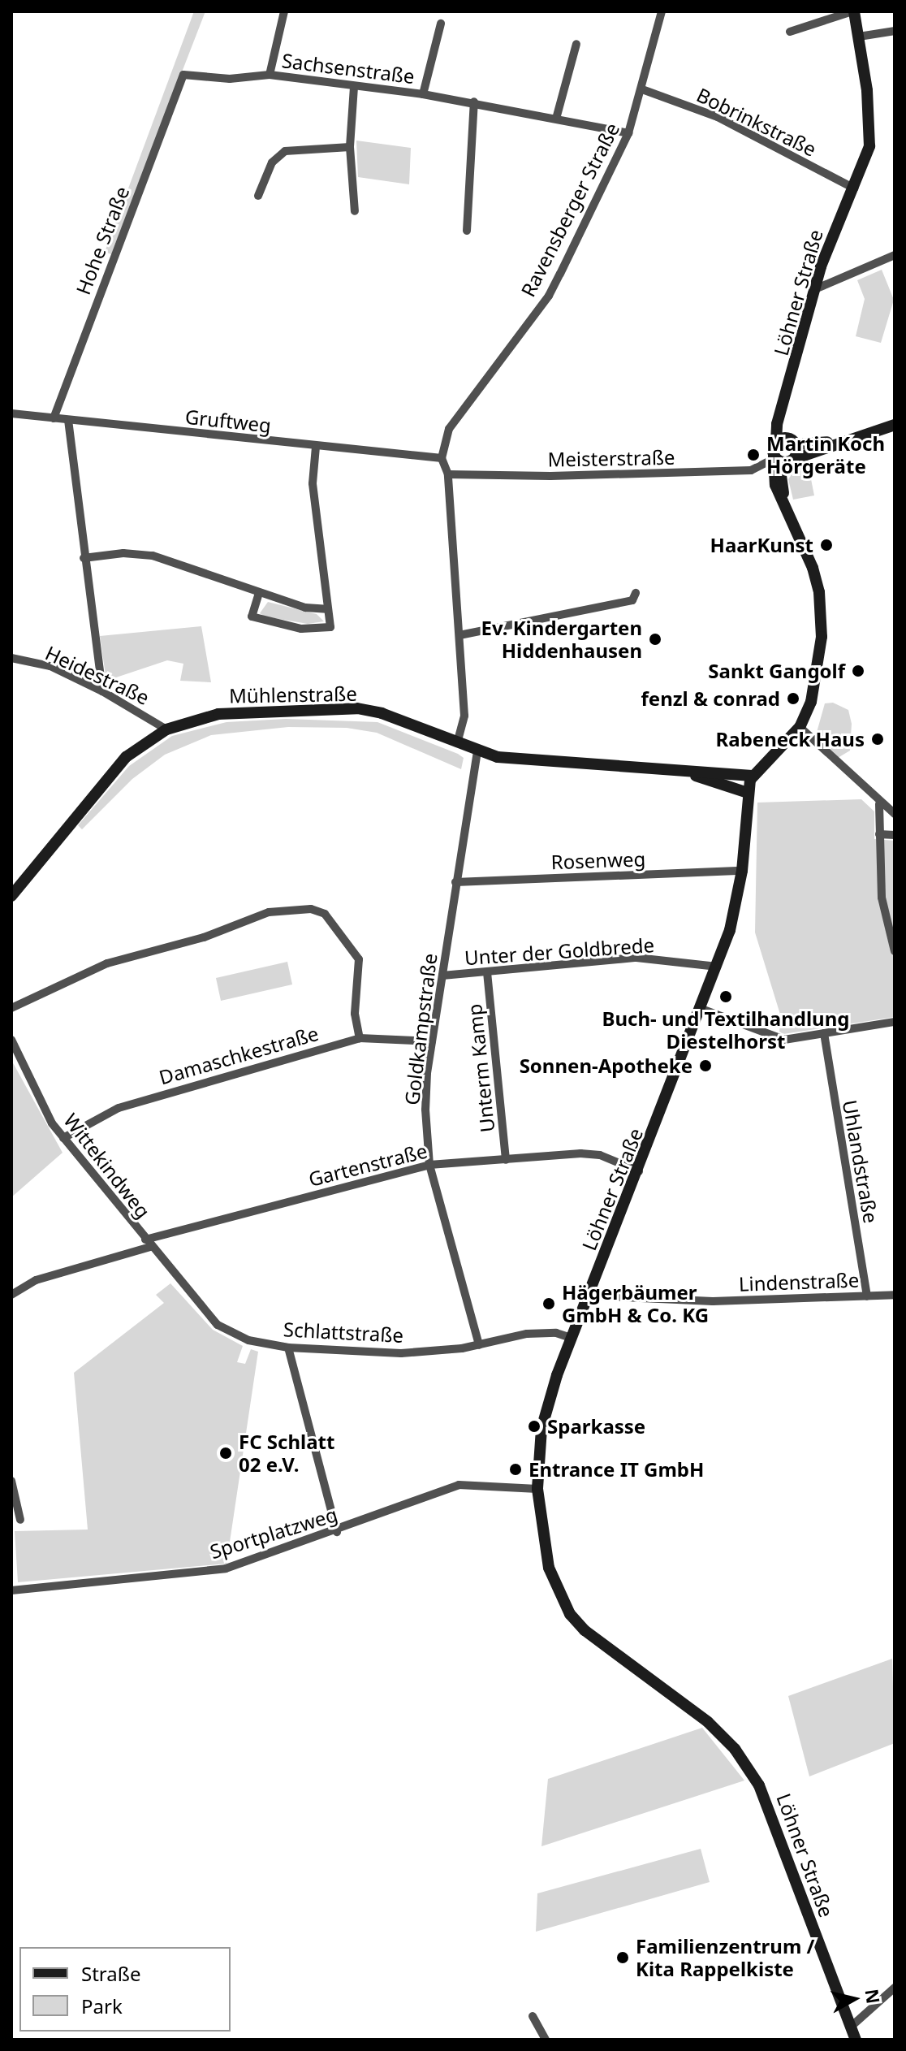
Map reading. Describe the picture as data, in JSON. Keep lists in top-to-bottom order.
{
  "streets": {
    "main road": ["Löhner Straße", "Mühlenstraße"],
    "street": [
      "Sachsenstraße",
      "Bobrinkstraße",
      "Ravensberger Straße",
      "Hohe Straße",
      "Gruftweg",
      "Meisterstraße",
      "Heidestraße",
      "Rosenweg",
      "Unter der Goldbrede",
      "Goldkampstraße",
      "Damaschkestraße",
      "Unterm Kamp",
      "Uhlandstraße",
      "Gartenstraße",
      "Wittekindweg",
      "Lindenstraße",
      "Schlattstraße",
      "Sportplatzweg"
    ]
  },
  "crossings": [
    ["Sachsenstraße", "Ravensberger Straße"],
    ["Sachsenstraße", "Hohe Straße"],
    ["Bobrinkstraße", "Ravensberger Straße"],
    ["Bobrinkstraße", "Löhner Straße"],
    ["Ravensberger Straße", "Gruftweg"],
    ["Hohe Straße", "Gruftweg"],
    ["Löhner Straße", "Mühlenstraße"],
    ["Löhner Straße", "Rosenweg"],
    ["Löhner Straße", "Unter der Goldbrede"],
    ["Löhner Straße", "Gartenstraße"],
    ["Löhner Straße", "Lindenstraße"],
    ["Löhner Straße", "Schlattstraße"],
    ["Löhner Straße", "Sportplatzweg"],
    ["Heidestraße", "Mühlenstraße"],
    ["Mühlenstraße", "Goldkampstraße"],
    ["Rosenweg", "Goldkampstraße"],
    ["Unter der Goldbrede", "Goldkampstraße"],
    ["Unter der Goldbrede", "Unterm Kamp"],
    ["Goldkampstraße", "Damaschkestraße"],
    ["Goldkampstraße", "Gartenstraße"],
    ["Goldkampstraße", "Schlattstraße"],
    ["Damaschkestraße", "Wittekindweg"],
    ["Unterm Kamp", "Gartenstraße"],
    ["Uhlandstraße", "Lindenstraße"],
    ["Gartenstraße", "Wittekindweg"],
    ["Gartenstraße", "Schlattstraße"],
    ["Wittekindweg", "Schlattstraße"]
  ],
  "places": [
    "Martin Koch Hörgeräte",
    "HaarKunst",
    "Ev. Kindergarten Hiddenhausen",
    "Sankt Gangolf",
    "fenzl & conrad",
    "Rabeneck Haus",
    "Buch- und Textilhandlung Diestelhorst",
    "Sonnen-Apotheke",
    "Hägerbäumer GmbH & Co. KG",
    "Sparkasse",
    "FC Schlatt 02 e.V.",
    "Entrance IT GmbH",
    "Familienzentrum / Kita Rappelkiste"
  ],
  "legend": ["Straße", "Park"],
  "north": "right"
}
